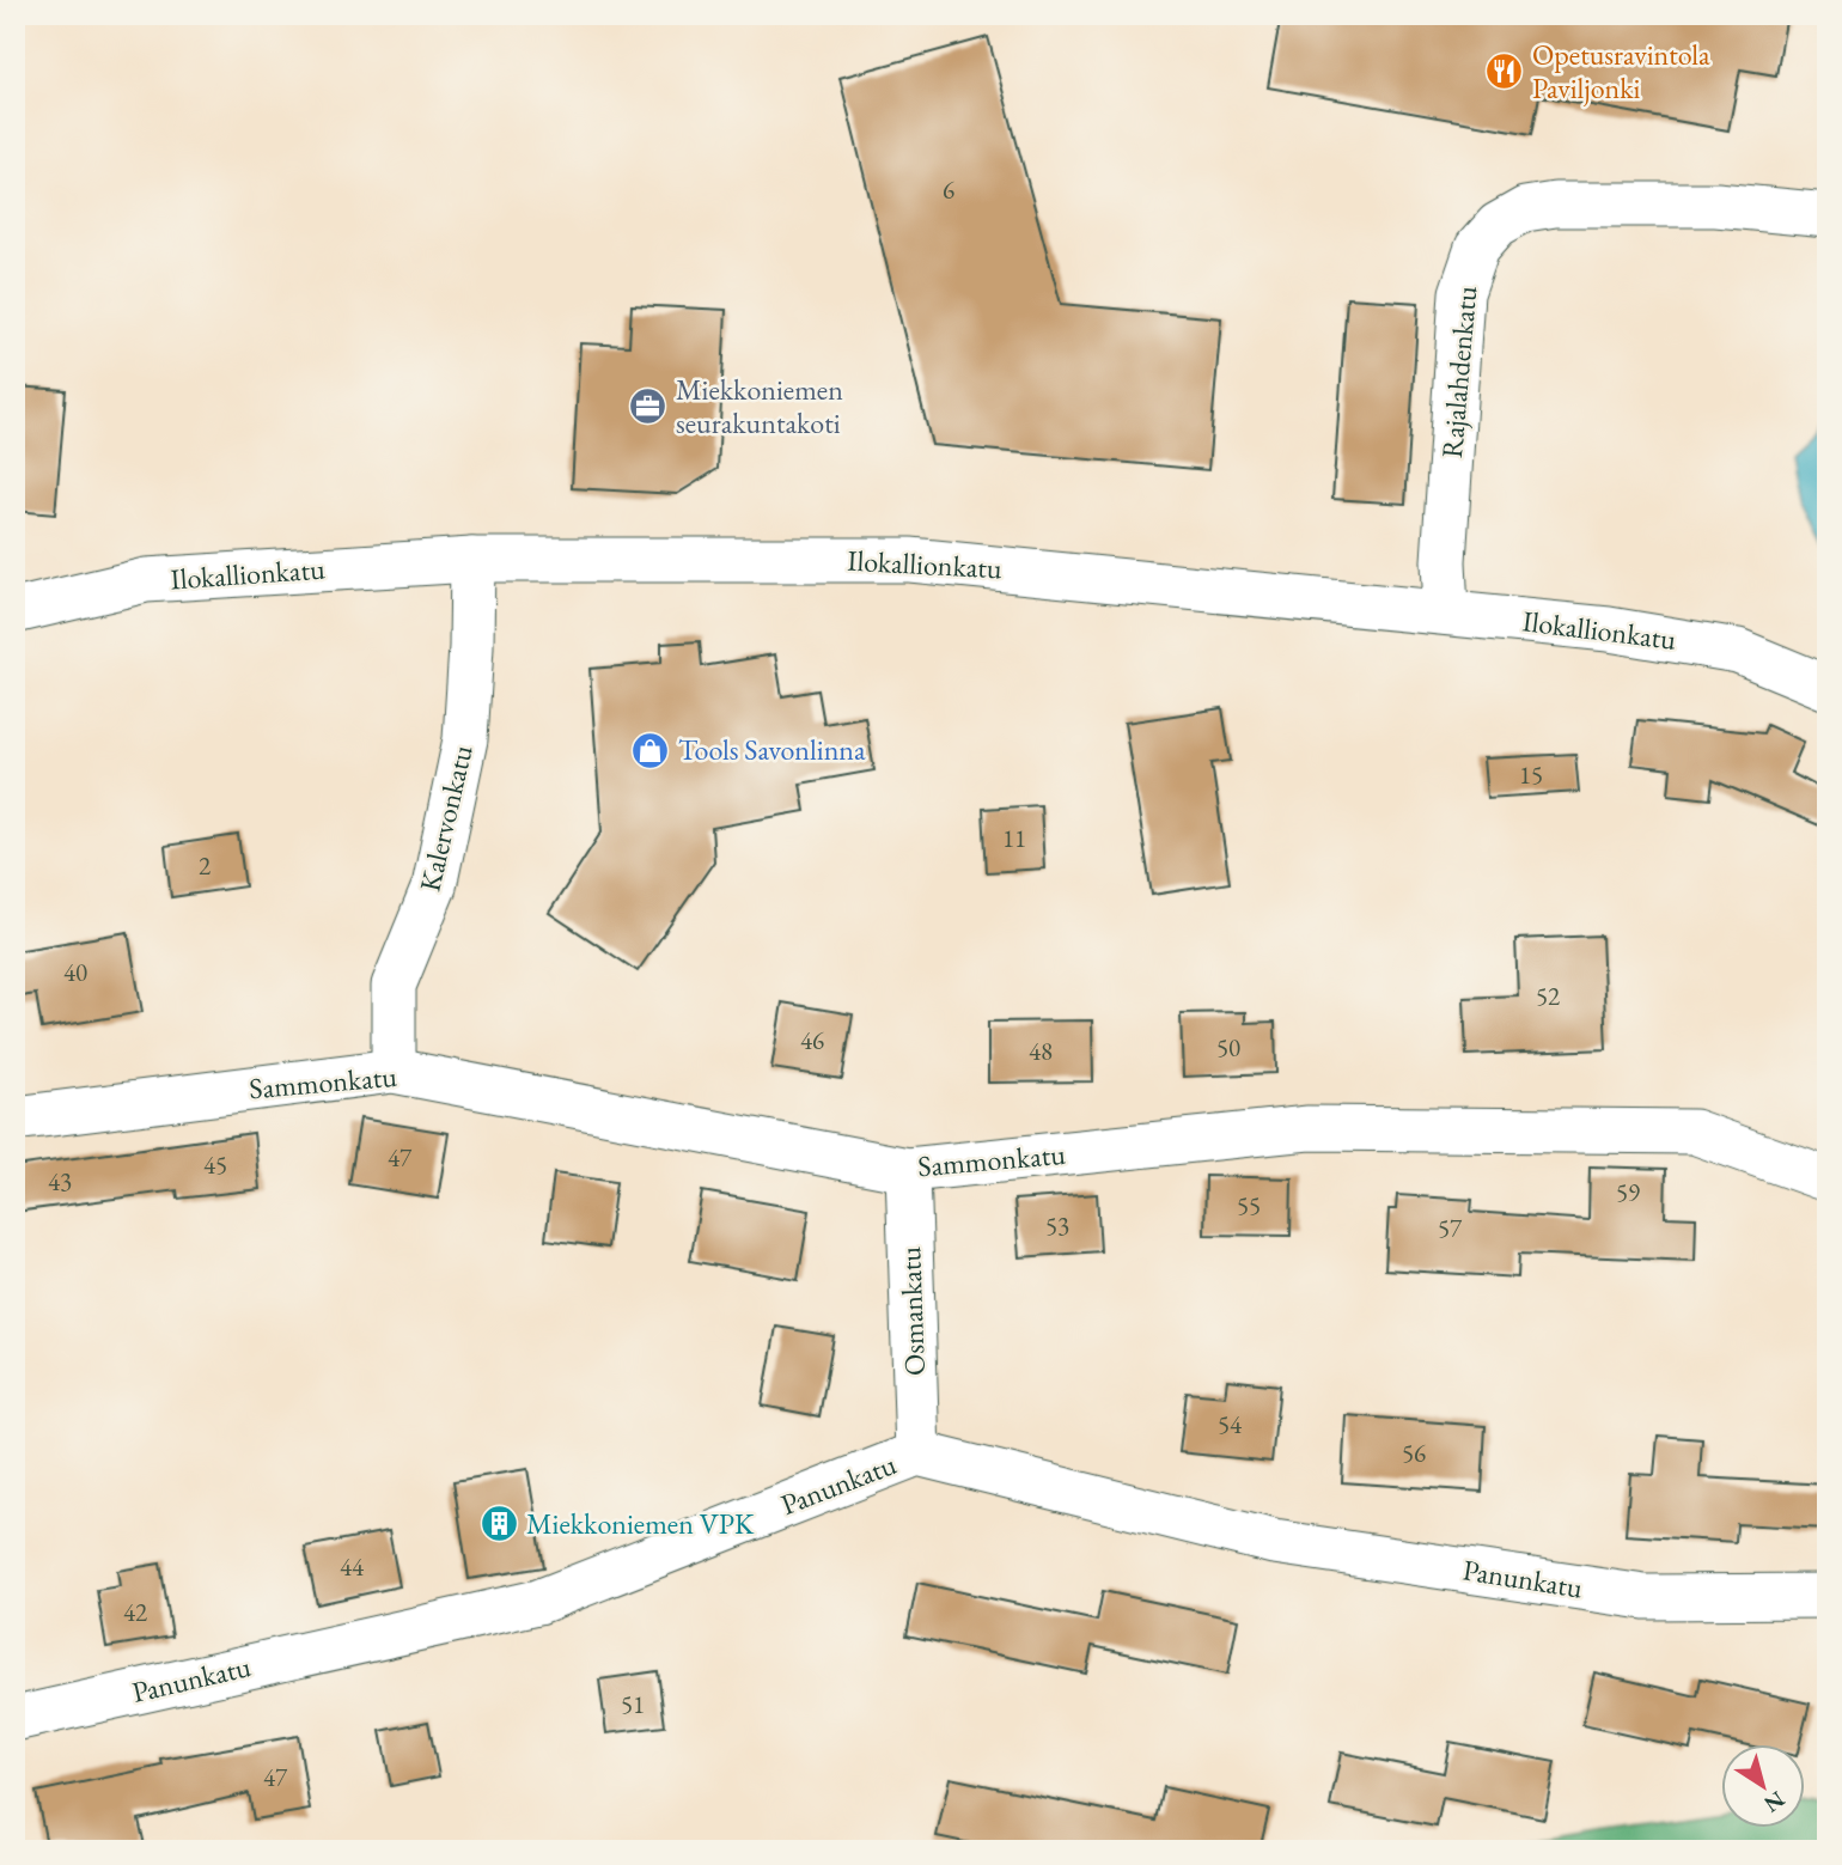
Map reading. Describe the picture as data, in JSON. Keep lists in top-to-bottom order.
{
  "streets": {
    "street": [
      "Rajalahdenkatu",
      "Ilokallionkatu",
      "Kalervonkatu",
      "Sammonkatu",
      "Osmankatu",
      "Panunkatu"
    ]
  },
  "crossings": [
    ["Rajalahdenkatu", "Ilokallionkatu"],
    ["Ilokallionkatu", "Kalervonkatu"],
    ["Kalervonkatu", "Sammonkatu"],
    ["Sammonkatu", "Osmankatu"],
    ["Osmankatu", "Panunkatu"]
  ],
  "places": {
    "restaurant": ["Opetusravintola Paviljonki"],
    "office": ["Miekkoniemen seurakuntakoti"],
    "shop": ["Tools Savonlinna"],
    "building": ["Miekkoniemen VPK"]
  },
  "house_numbers": [
    "6",
    "15",
    "11",
    "2",
    "40",
    "52",
    "46",
    "50",
    "48",
    "47",
    "45",
    "43",
    "59",
    "55",
    "53",
    "57",
    "54",
    "56",
    "44",
    "42",
    "51",
    "47"
  ],
  "north": "bottom right"
}
